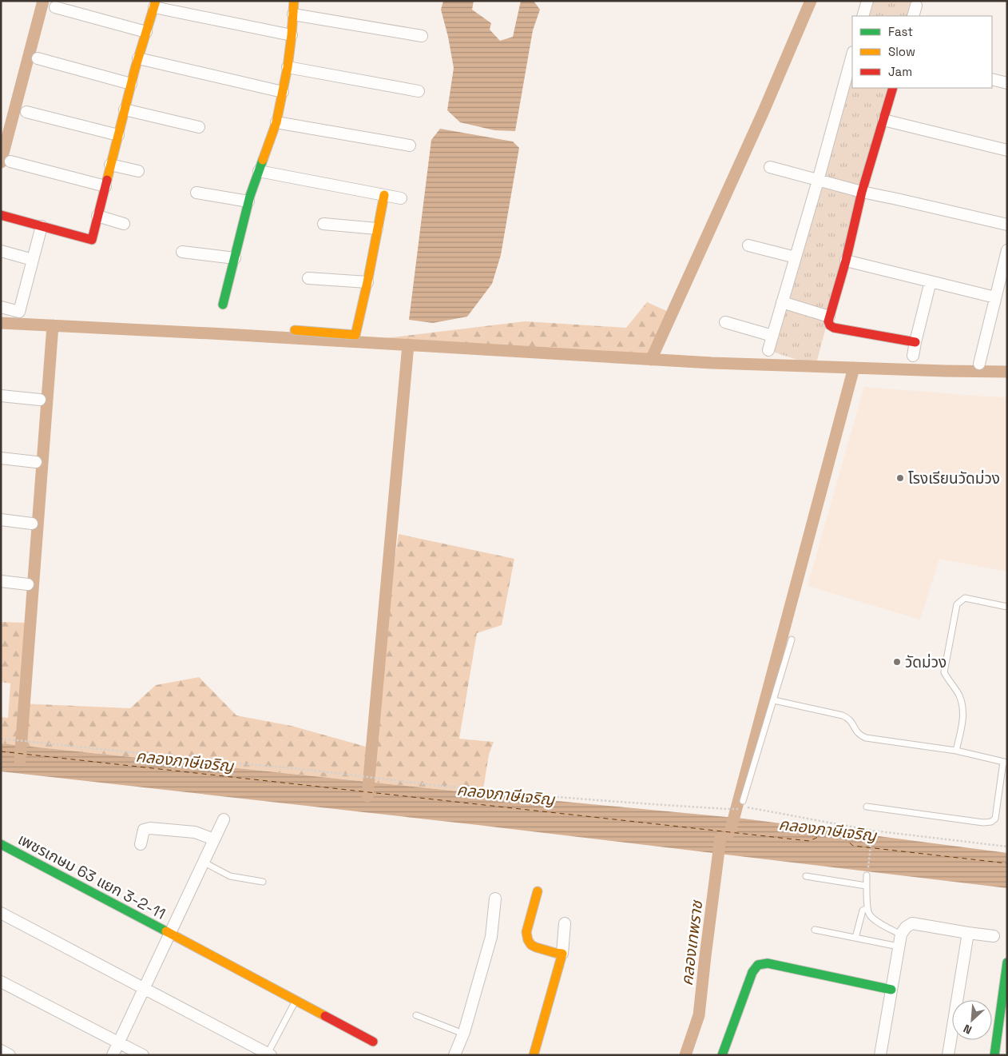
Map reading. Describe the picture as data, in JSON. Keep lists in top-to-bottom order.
{
  "streets": {
    "street": ["เพชรเกษม 63 แยก 3-2-11"]
  },
  "water": ["คลองภาษีเจริญ", "คลองเทพราช"],
  "places": ["โรงเรียนวัดม่วง", "วัดม่วง"],
  "legend": ["Fast", "Slow", "Jam"],
  "north": "bottom left"
}
